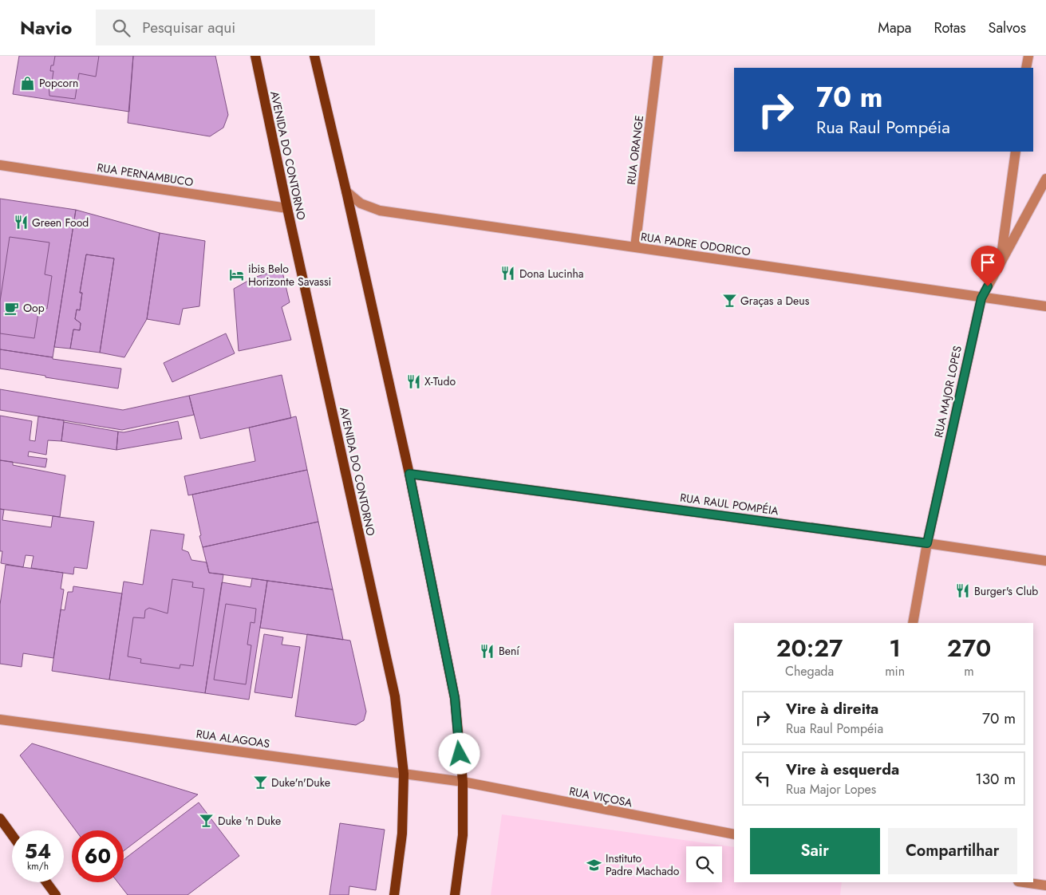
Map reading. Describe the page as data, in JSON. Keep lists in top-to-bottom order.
{
  "streets": {
    "main road": ["AVENIDA DO CONTORNO"],
    "street": [
      "RUA ORANGE",
      "RUA PERNAMBUCO",
      "RUA PADRE ODORICO",
      "RUA MAJOR LOPES",
      "RUA RAUL POMPÉIA",
      "RUA ALAGOAS",
      "RUA VIÇOSA"
    ]
  },
  "crossings": [
    ["RUA ORANGE", "RUA PADRE ODORICO"],
    ["AVENIDA DO CONTORNO", "RUA PERNAMBUCO"],
    ["AVENIDA DO CONTORNO", "RUA ALAGOAS"],
    ["RUA PADRE ODORICO", "RUA MAJOR LOPES"],
    ["RUA MAJOR LOPES", "RUA RAUL POMPÉIA"],
    ["RUA ALAGOAS", "RUA VIÇOSA"]
  ],
  "places": {
    "shop": ["Popcorn"],
    "restaurant": [
      "Green Food",
      "Dona Lucinha",
      "X-Tudo",
      "Burger's Club",
      "Bení"
    ],
    "hotel": ["ibis Belo Horizonte Savassi"],
    "bar": ["Graças a Deus", "Duke'n'Duke", "Duke 'n Duke"],
    "cafe": ["Oop"],
    "school or university": ["Instituto Padre Machado"]
  },
  "page": {
    "header": "Navio",
    "search": "Pesquisar aqui",
    "nav": ["Mapa", "Rotas", "Salvos"],
    "turn": ["70 m", "Rua Raul Pompéia"],
    "eta": [
      "20:27",
      "Chegada",
      "1",
      "min",
      "270",
      "m"
    ],
    "list": [
      {
        "name": "Vire à direita",
        "note": "Rua Raul Pompéia",
        "value": "70 m"
      },
      {
        "name": "Vire à esquerda",
        "note": "Rua Major Lopes",
        "value": "130 m"
      }
    ],
    "buttons": ["Sair", "Compartilhar"],
    "speed": "54 km/h",
    "limit": "60"
  }
}
